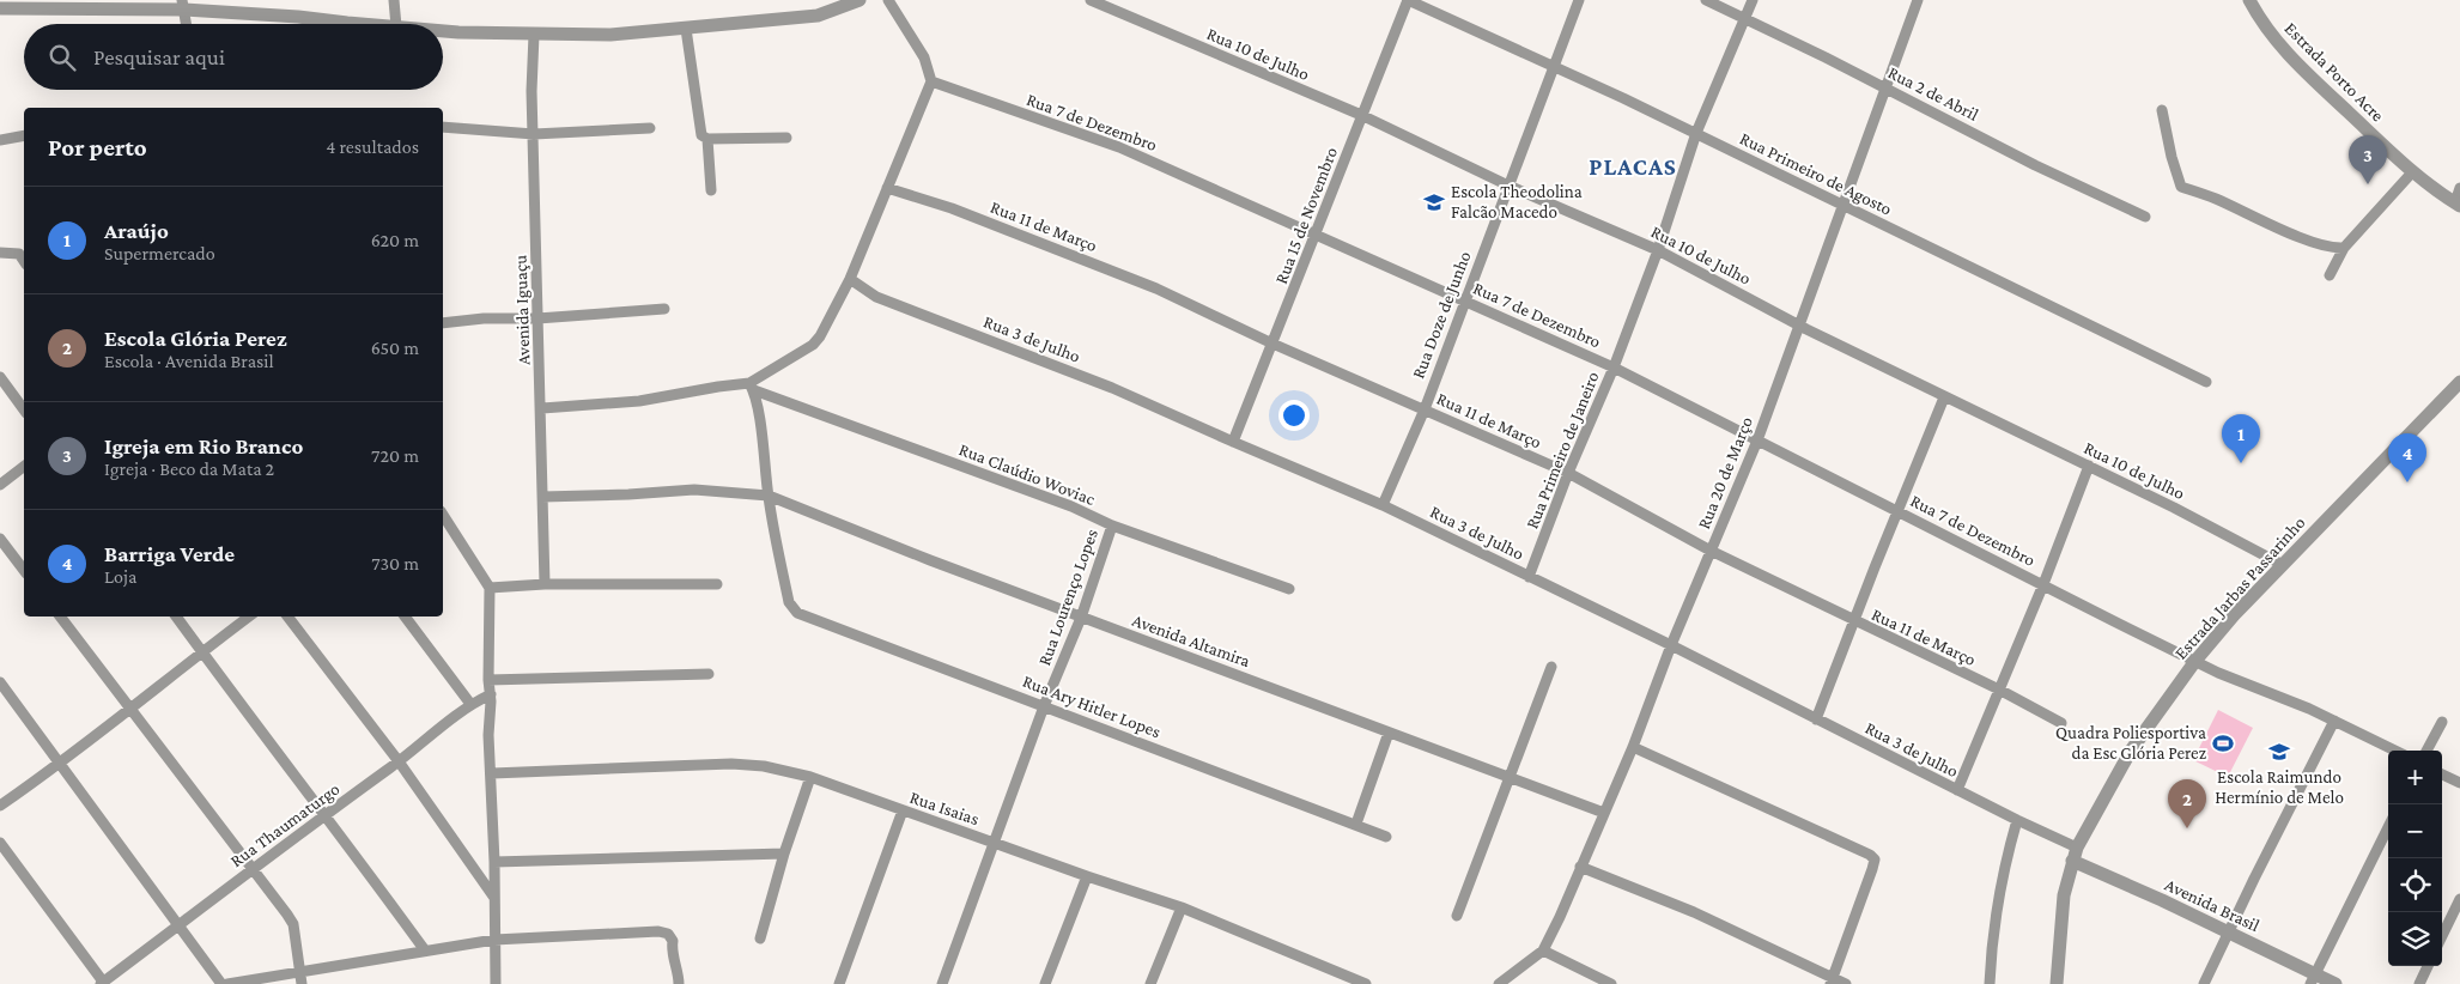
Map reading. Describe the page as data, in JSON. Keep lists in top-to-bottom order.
{
  "streets": {
    "street": [
      "Rua 10 de Julho",
      "Estrada Porto Acre",
      "Rua 2 de Abril",
      "Rua 7 de Dezembro",
      "Rua Primeiro de Agosto",
      "Rua 15 de Novembro",
      "Rua 11 de Março",
      "Avenida Iguaçu",
      "Rua Doze de Junho",
      "Rua 3 de Julho",
      "Rua Primeiro de Janeiro",
      "Rua 20 de Março",
      "Rua Claúdio Woviac",
      "Estrada Jarbas Passarinho",
      "Rua Lourenço Lopes",
      "Avenida Altamira",
      "Rua Ary Hitler Lopes",
      "Rua Isaias",
      "Rua Thaumaturgo",
      "Avenida Brasil"
    ]
  },
  "crossings": [
    ["Rua 10 de Julho", "Rua 15 de Novembro"],
    ["Rua 10 de Julho", "Rua Doze de Junho"],
    ["Rua 10 de Julho", "Rua Primeiro de Janeiro"],
    ["Rua 10 de Julho", "Rua 20 de Março"],
    ["Rua 10 de Julho", "Estrada Jarbas Passarinho"],
    ["Rua 2 de Abril", "Rua Primeiro de Janeiro"],
    ["Rua 2 de Abril", "Rua 20 de Março"],
    ["Rua 7 de Dezembro", "Rua 15 de Novembro"],
    ["Rua 7 de Dezembro", "Rua Doze de Junho"],
    ["Rua 7 de Dezembro", "Rua Primeiro de Janeiro"],
    ["Rua 7 de Dezembro", "Rua 20 de Março"],
    ["Rua 7 de Dezembro", "Estrada Jarbas Passarinho"],
    ["Rua Primeiro de Agosto", "Rua 15 de Novembro"],
    ["Rua Primeiro de Agosto", "Rua Doze de Junho"],
    ["Rua Primeiro de Agosto", "Rua Primeiro de Janeiro"],
    ["Rua Primeiro de Agosto", "Rua 20 de Março"],
    ["Rua 15 de Novembro", "Rua 11 de Março"],
    ["Rua 15 de Novembro", "Rua 3 de Julho"],
    ["Rua 11 de Março", "Rua Doze de Junho"],
    ["Rua 11 de Março", "Rua Primeiro de Janeiro"],
    ["Rua 11 de Março", "Rua 20 de Março"],
    ["Avenida Iguaçu", "Avenida Altamira"],
    ["Rua Doze de Junho", "Rua 3 de Julho"],
    ["Rua 3 de Julho", "Rua Primeiro de Janeiro"],
    ["Rua 3 de Julho", "Rua 20 de Março"],
    ["Rua 3 de Julho", "Estrada Jarbas Passarinho"],
    ["Rua 3 de Julho", "Avenida Brasil"],
    ["Rua 20 de Março", "Avenida Altamira"],
    ["Rua Claúdio Woviac", "Rua Lourenço Lopes"],
    ["Estrada Jarbas Passarinho", "Avenida Brasil"],
    ["Rua Lourenço Lopes", "Avenida Altamira"],
    ["Rua Lourenço Lopes", "Rua Ary Hitler Lopes"],
    ["Rua Lourenço Lopes", "Rua Isaias"],
    ["Avenida Altamira", "Rua Ary Hitler Lopes"]
  ],
  "districts": ["PLACAS"],
  "places": {
    "school or university": ["Escola Theodolina Falcão Macedo", "Escola Raimundo Hermínio de Melo"],
    "sports": ["Quadra Poliesportiva da Esc Glória Perez"]
  },
  "page": {
    "search": "Pesquisar aqui",
    "heading": ["Por perto", "4 resultados"],
    "pins": [
      "3",
      "1",
      "4",
      "2"
    ],
    "list": [
      {
        "mark": "1",
        "name": "Araújo",
        "note": "Supermercado",
        "value": "620 m"
      },
      {
        "mark": "2",
        "name": "Escola Glória Perez",
        "note": "Escola · Avenida Brasil",
        "value": "650 m"
      },
      {
        "mark": "3",
        "name": "Igreja em Rio Branco",
        "note": "Igreja · Beco da Mata 2",
        "value": "720 m"
      },
      {
        "mark": "4",
        "name": "Barriga Verde",
        "note": "Loja",
        "value": "730 m"
      }
    ],
    "map_buttons": ["+", "−"]
  }
}
